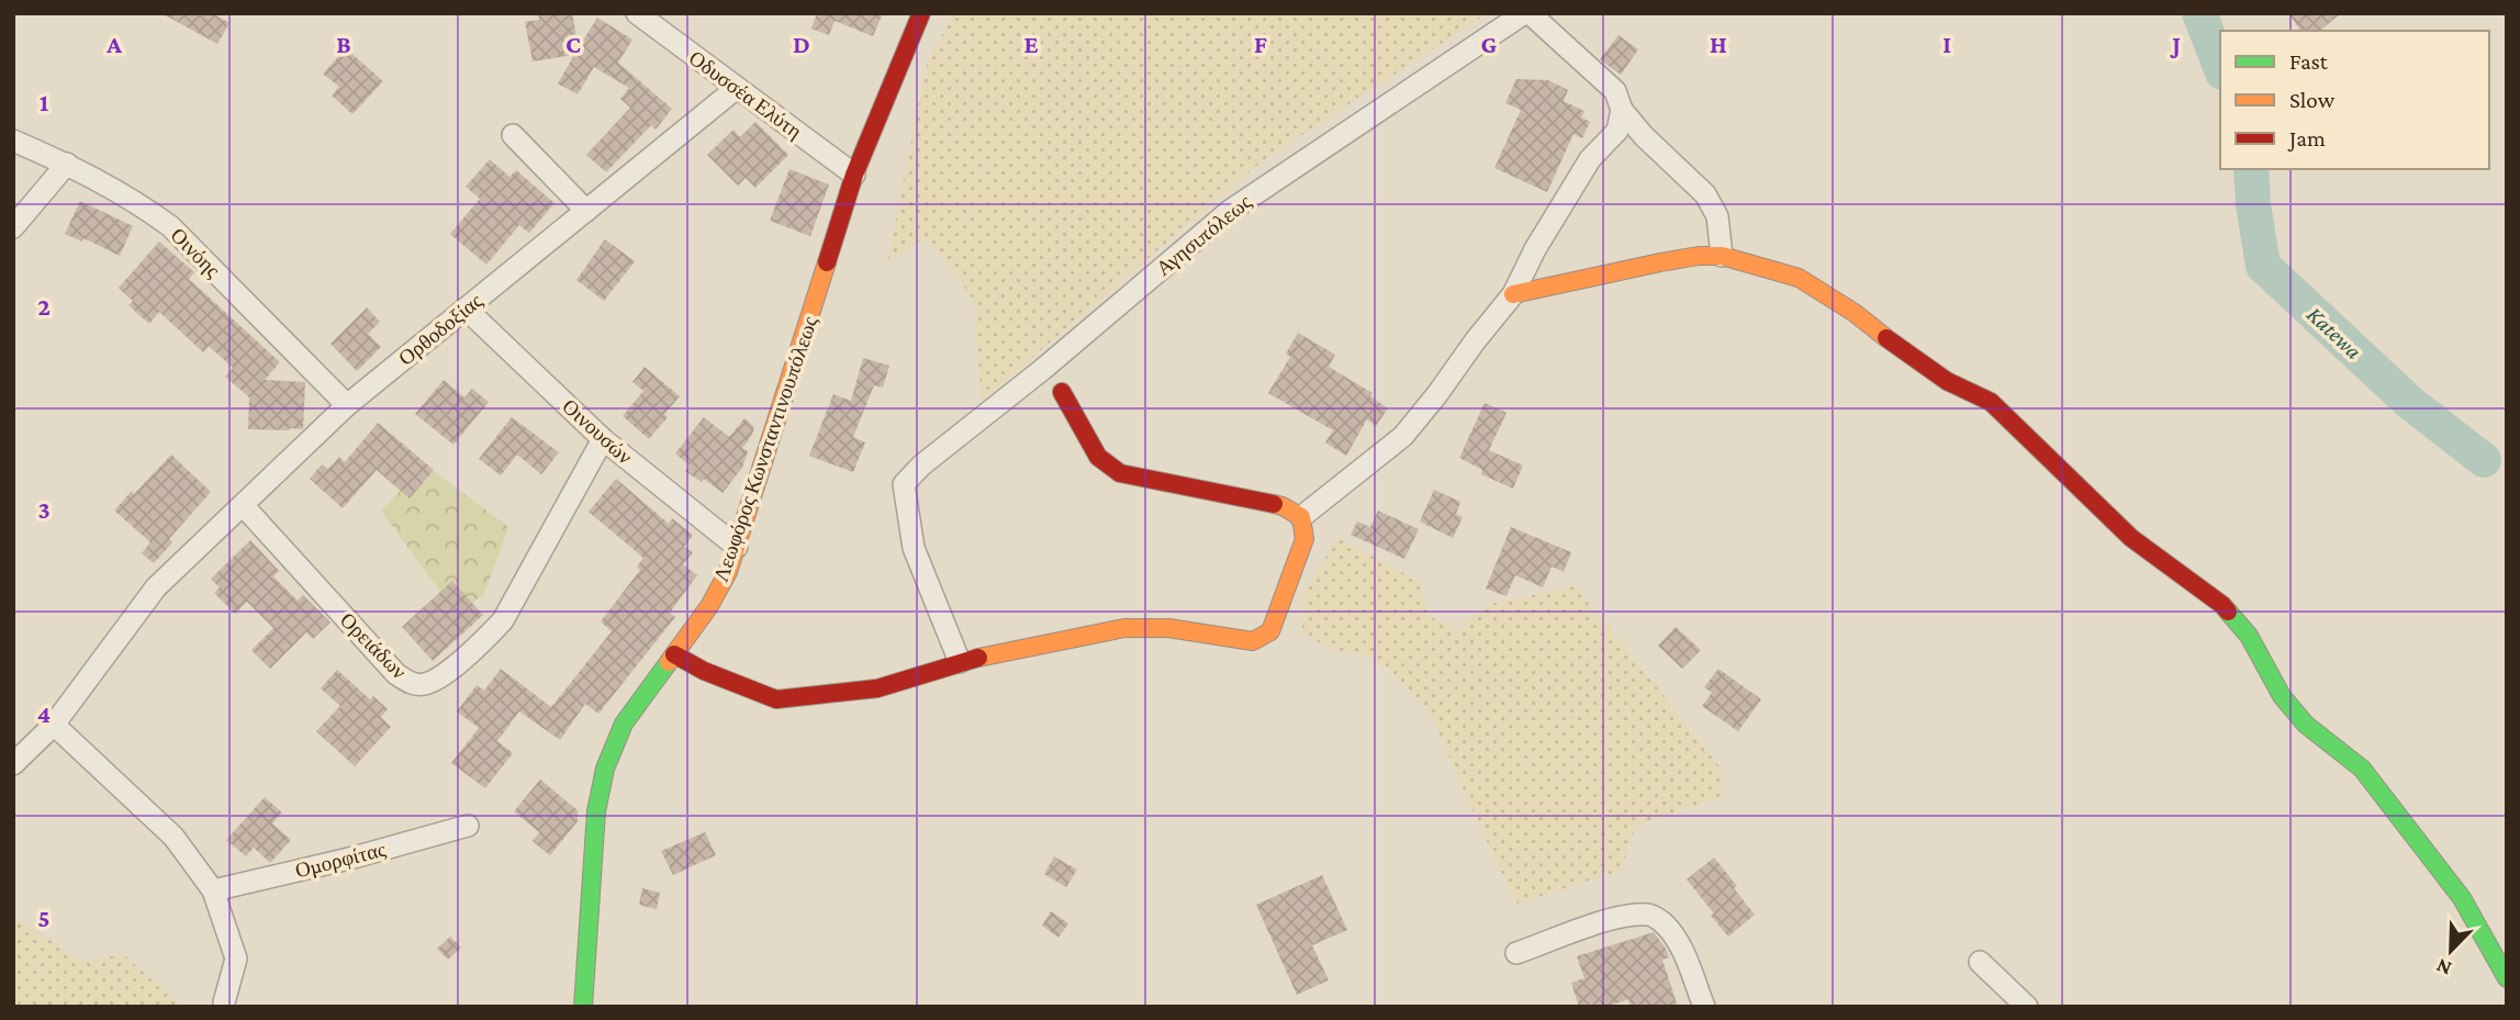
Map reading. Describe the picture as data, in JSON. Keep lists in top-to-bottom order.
{
  "streets": {
    "street": [
      "Οδυσσέα Ελύτη",
      "Αγησιπόλεως",
      "Οινόης",
      "Ορθοδοξίας",
      "Οινουσών",
      "Λεωφόρος Κωνσταντινουπόλεως",
      "Ορειάδων",
      "Ομορφίτας"
    ]
  },
  "crossings": [
    ["Οδυσσέα Ελύτη", "Ορθοδοξίας"],
    ["Οδυσσέα Ελύτη", "Λεωφόρος Κωνσταντινουπόλεως"],
    ["Οινόης", "Ορθοδοξίας"],
    ["Ορθοδοξίας", "Οινουσών"],
    ["Ορθοδοξίας", "Ορειάδων"],
    ["Οινουσών", "Λεωφόρος Κωνσταντινουπόλεως"],
    ["Οινουσών", "Ορειάδων"]
  ],
  "water": ["Katewa"],
  "legend": ["Fast", "Slow", "Jam"],
  "north": "bottom left",
  "grid": {
    "columns": [
      "A",
      "B",
      "C",
      "D",
      "E",
      "F",
      "G",
      "H",
      "I",
      "J"
    ],
    "rows": [
      "1",
      "2",
      "3",
      "4",
      "5"
    ]
  }
}
